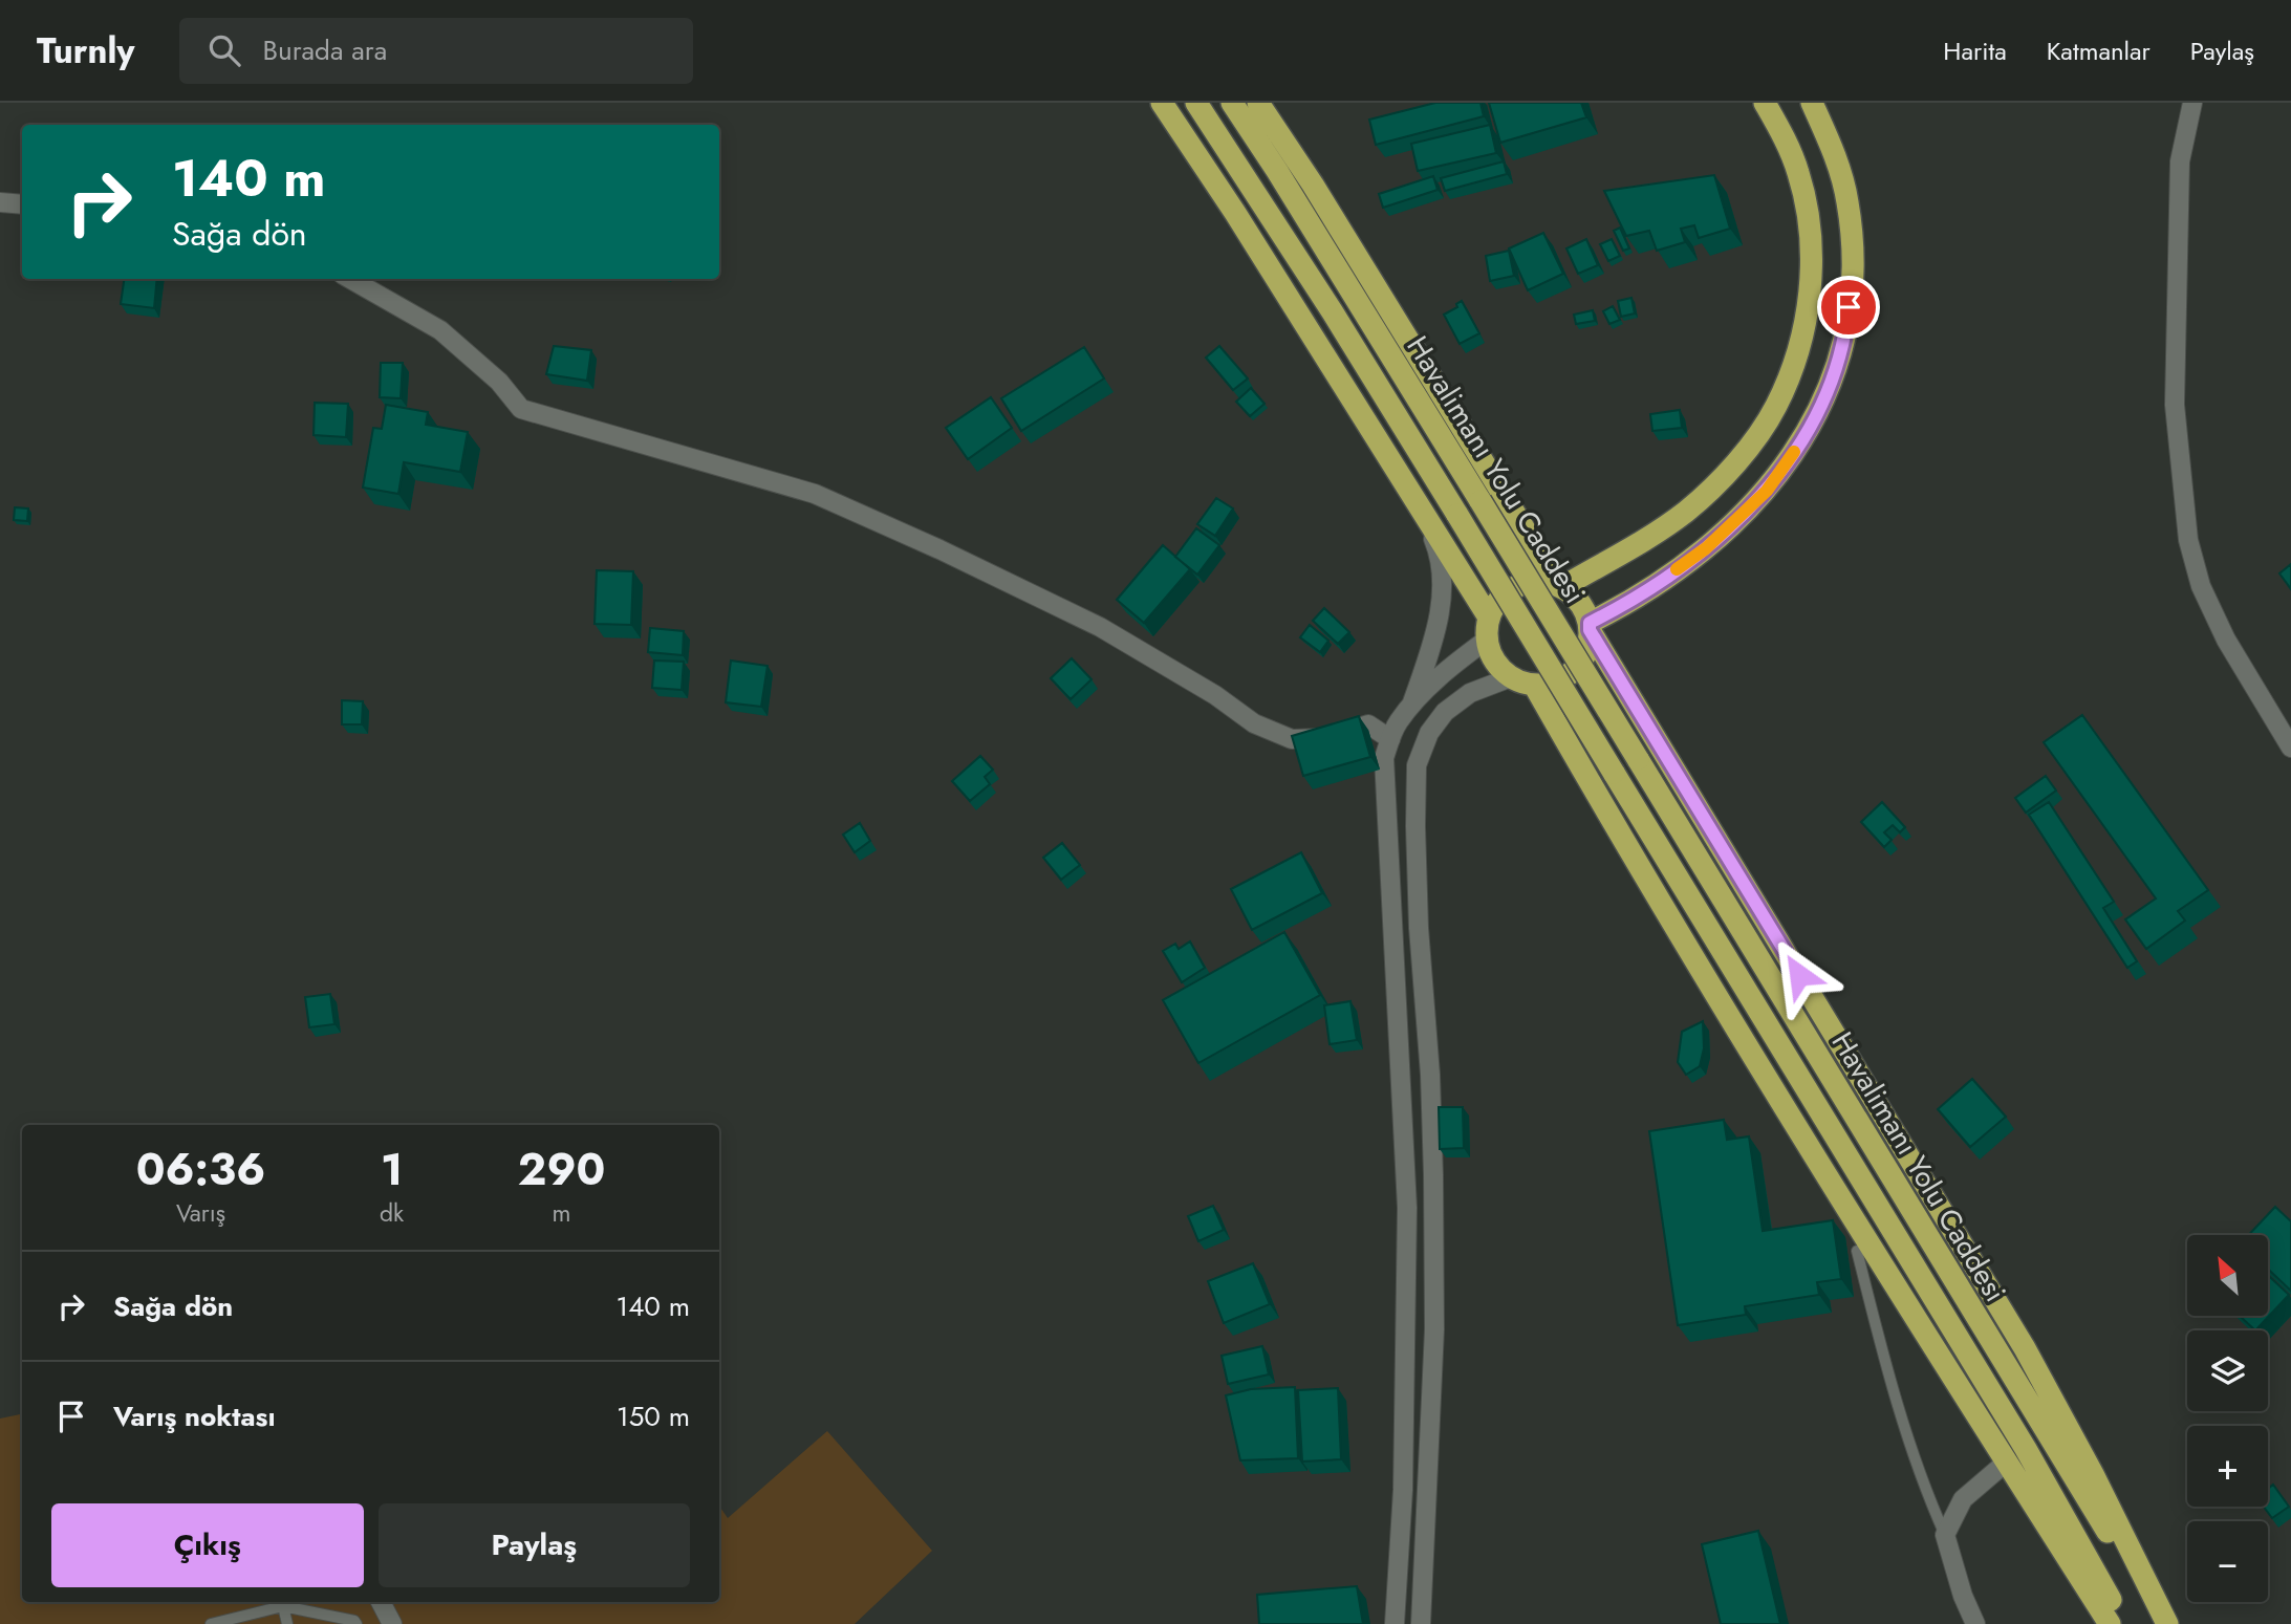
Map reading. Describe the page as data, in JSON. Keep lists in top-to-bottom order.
{
  "streets": {
    "highway": ["Havalimanı Yolu Caddesi"]
  },
  "north": "top left",
  "page": {
    "header": "Turnly",
    "search": "Burada ara",
    "nav": ["Harita", "Katmanlar", "Paylaş"],
    "turn": ["140 m", "Sağa dön"],
    "eta": [
      "06:36",
      "Varış",
      "1",
      "dk",
      "290",
      "m"
    ],
    "map_buttons": ["+", "−"],
    "list": [
      {
        "name": "Sağa dön",
        "value": "140 m"
      },
      {
        "name": "Varış noktası",
        "value": "150 m"
      }
    ],
    "buttons": ["Çıkış", "Paylaş"]
  }
}
